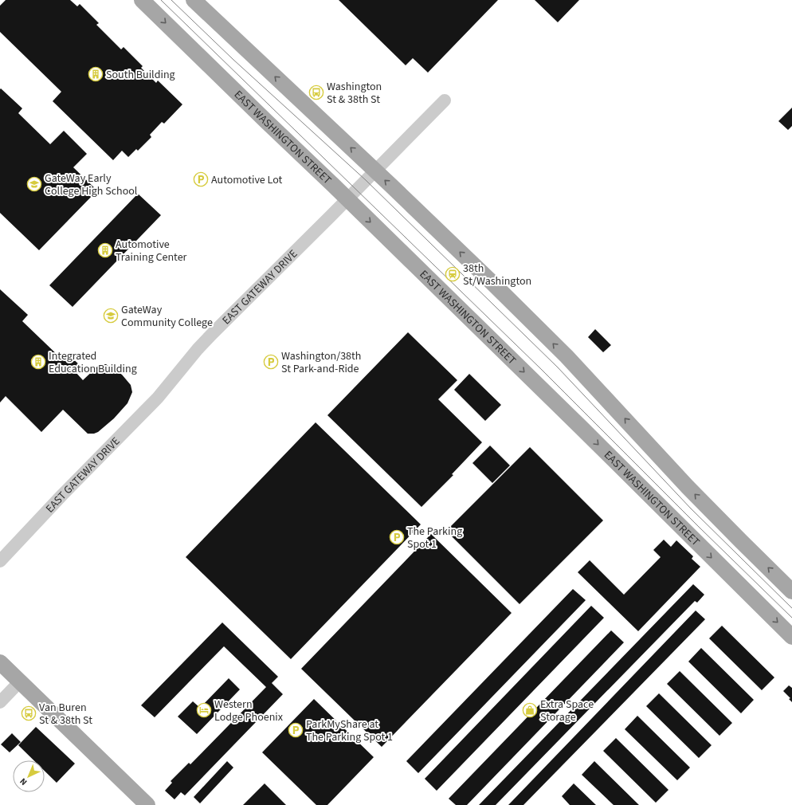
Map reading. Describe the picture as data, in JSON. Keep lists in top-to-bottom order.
{
  "streets": {
    "main road": ["EAST WASHINGTON STREET"],
    "street": ["EAST GATEWAY DRIVE"]
  },
  "crossings": [
    ["EAST WASHINGTON STREET", "EAST GATEWAY DRIVE"]
  ],
  "places": {
    "building": ["South Building", "Automotive Training Center", "Integrated Education Building"],
    "bus stop": ["Washington St & 38th St", "Van Buren St & 38th St"],
    "parking": [
      "Automotive Lot",
      "Washington/38th St Park-and-Ride",
      "The Parking Spot 1",
      "ParkMyShare at The Parking Spot 1"
    ],
    "school or university": ["GateWay Early College High School", "GateWay Community College"],
    "station": ["38th St/Washington"],
    "hotel": ["Western Lodge Phoenix"],
    "shop": ["Extra Space Storage"]
  },
  "north": "bottom left"
}
